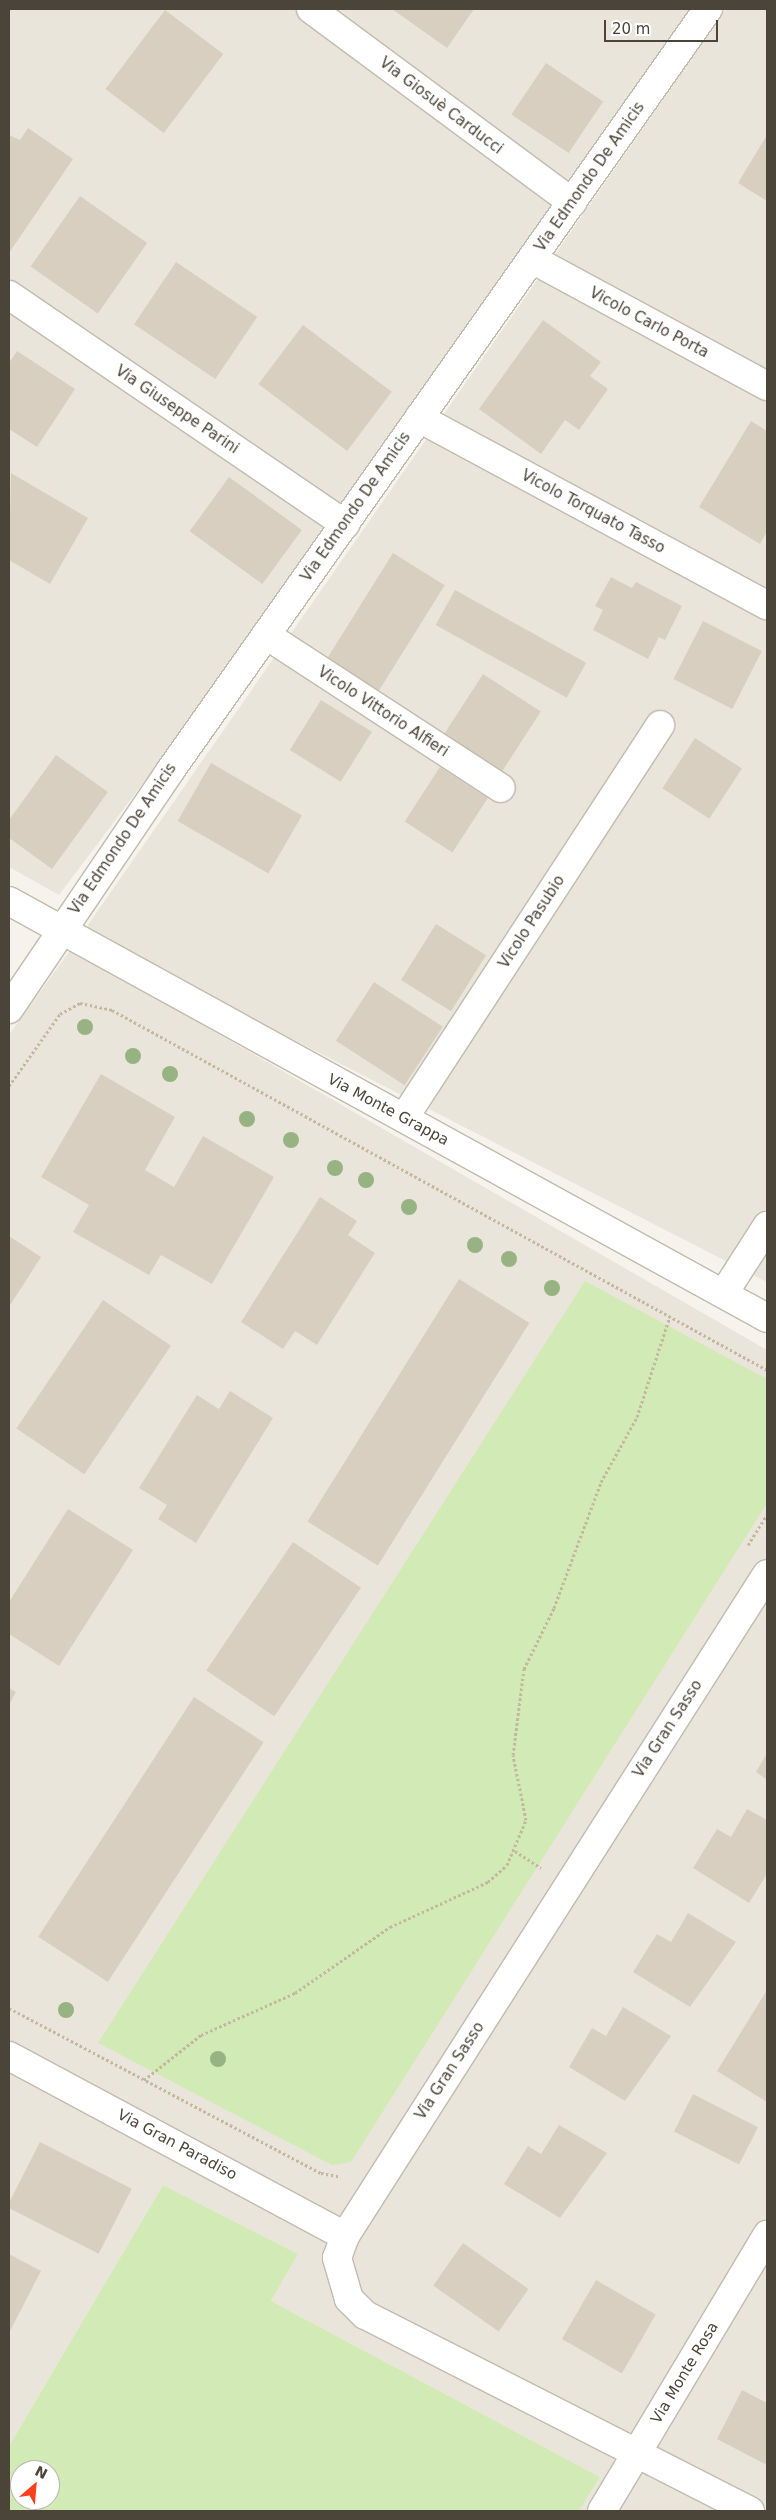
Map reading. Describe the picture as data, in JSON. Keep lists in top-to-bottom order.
{
  "streets": {
    "street": [
      "Via Giosuè Carducci",
      "Via Edmondo De Amicis",
      "Vicolo Carlo Porta",
      "Via Giuseppe Parini",
      "Vicolo Torquato Tasso",
      "Vicolo Vittorio Alfieri",
      "Vicolo Pasubio",
      "Via Monte Grappa",
      "Via Gran Sasso",
      "Via Gran Paradiso",
      "Via Monte Rosa"
    ]
  },
  "crossings": [
    ["Via Giosuè Carducci", "Via Edmondo De Amicis"],
    ["Via Edmondo De Amicis", "Vicolo Carlo Porta"],
    ["Via Edmondo De Amicis", "Via Giuseppe Parini"],
    ["Via Edmondo De Amicis", "Vicolo Torquato Tasso"],
    ["Via Edmondo De Amicis", "Vicolo Vittorio Alfieri"],
    ["Via Edmondo De Amicis", "Via Monte Grappa"],
    ["Vicolo Pasubio", "Via Monte Grappa"],
    ["Via Gran Sasso", "Via Gran Paradiso"],
    ["Via Gran Sasso", "Via Monte Rosa"]
  ],
  "scale_bar": "20 m",
  "north": "top right"
}
